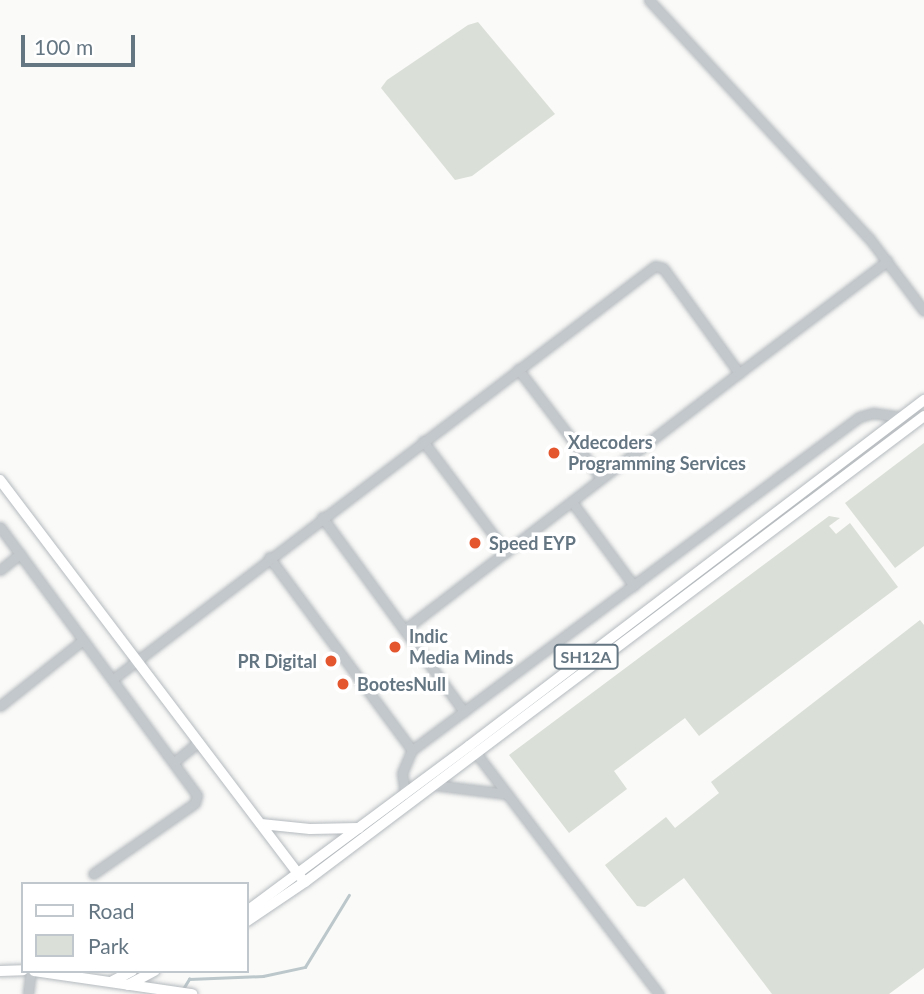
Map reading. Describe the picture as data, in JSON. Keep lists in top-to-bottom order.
{
  "streets": {
    "main road": ["SH12A"]
  },
  "places": [
    "Xdecoders Programming Services",
    "Speed EYP",
    "Indic Media Minds",
    "PR Digital",
    "BootesNull"
  ],
  "legend": ["Road", "Park"],
  "scale_bar": "100 m"
}
